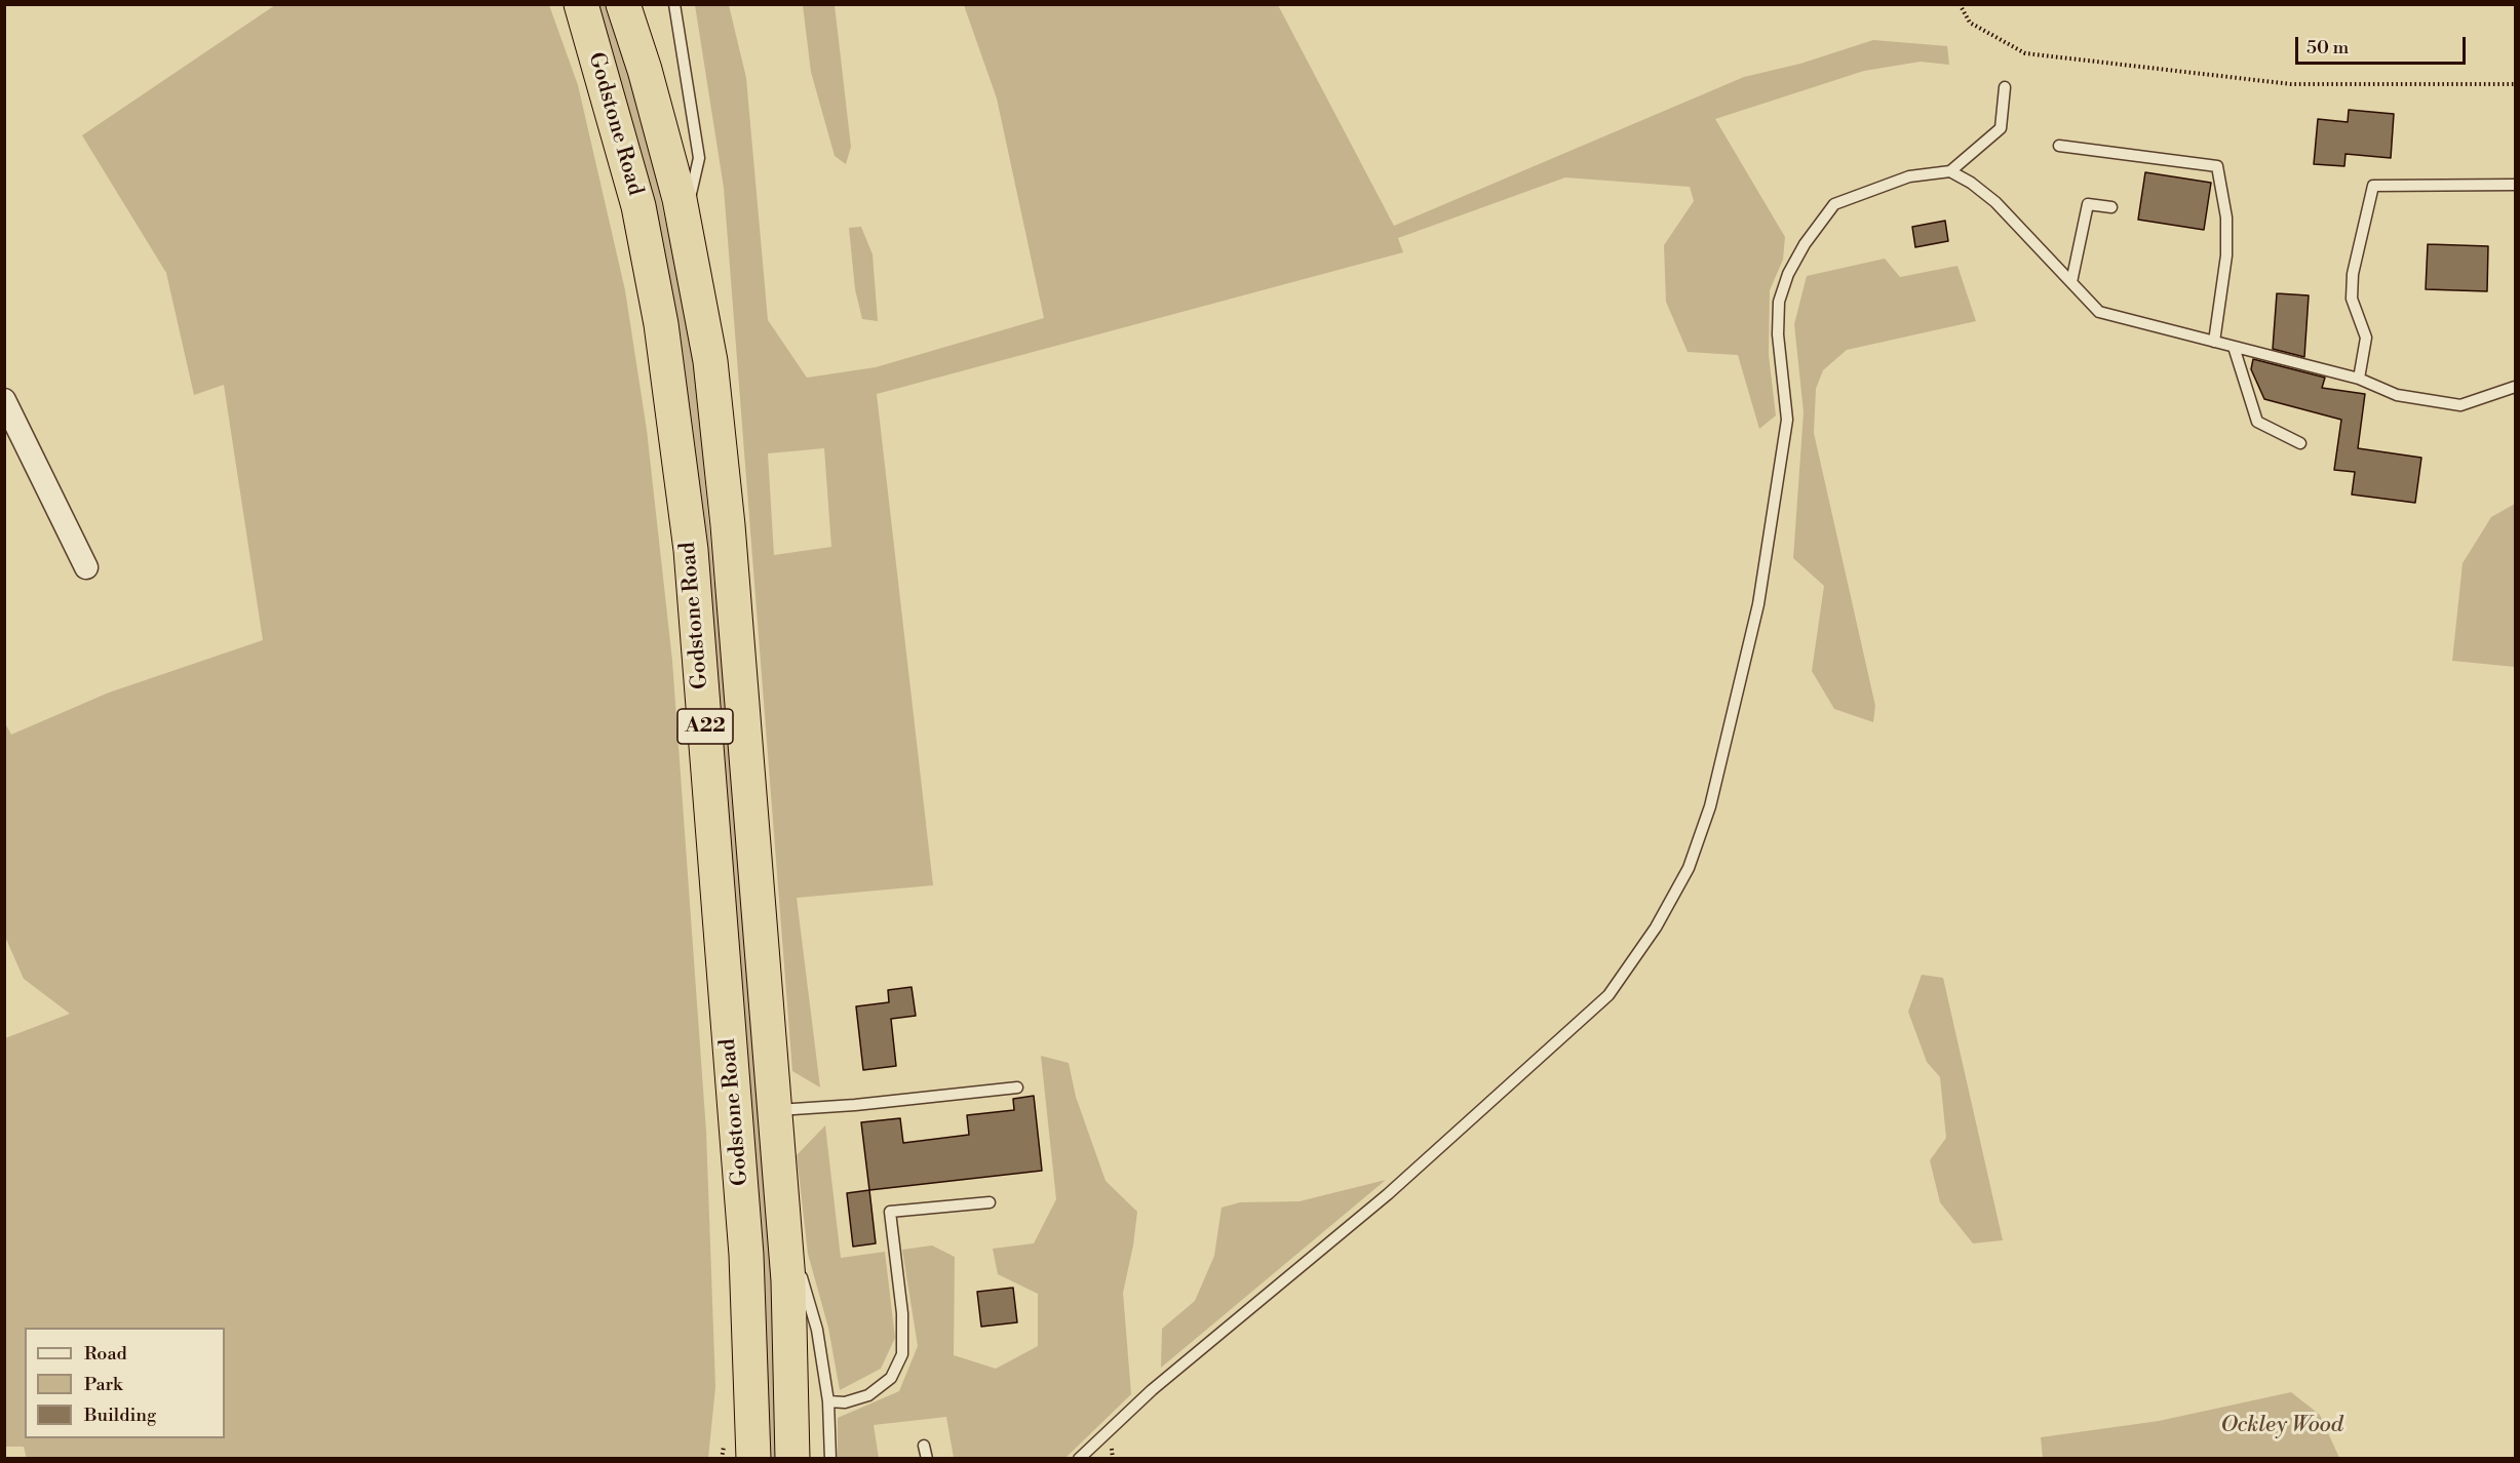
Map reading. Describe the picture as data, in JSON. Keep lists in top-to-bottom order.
{
  "streets": {
    "highway": ["Godstone Road", "A22"]
  },
  "parks": ["Ockley Wood"],
  "legend": ["Road", "Park", "Building"],
  "scale_bar": "50 m"
}
